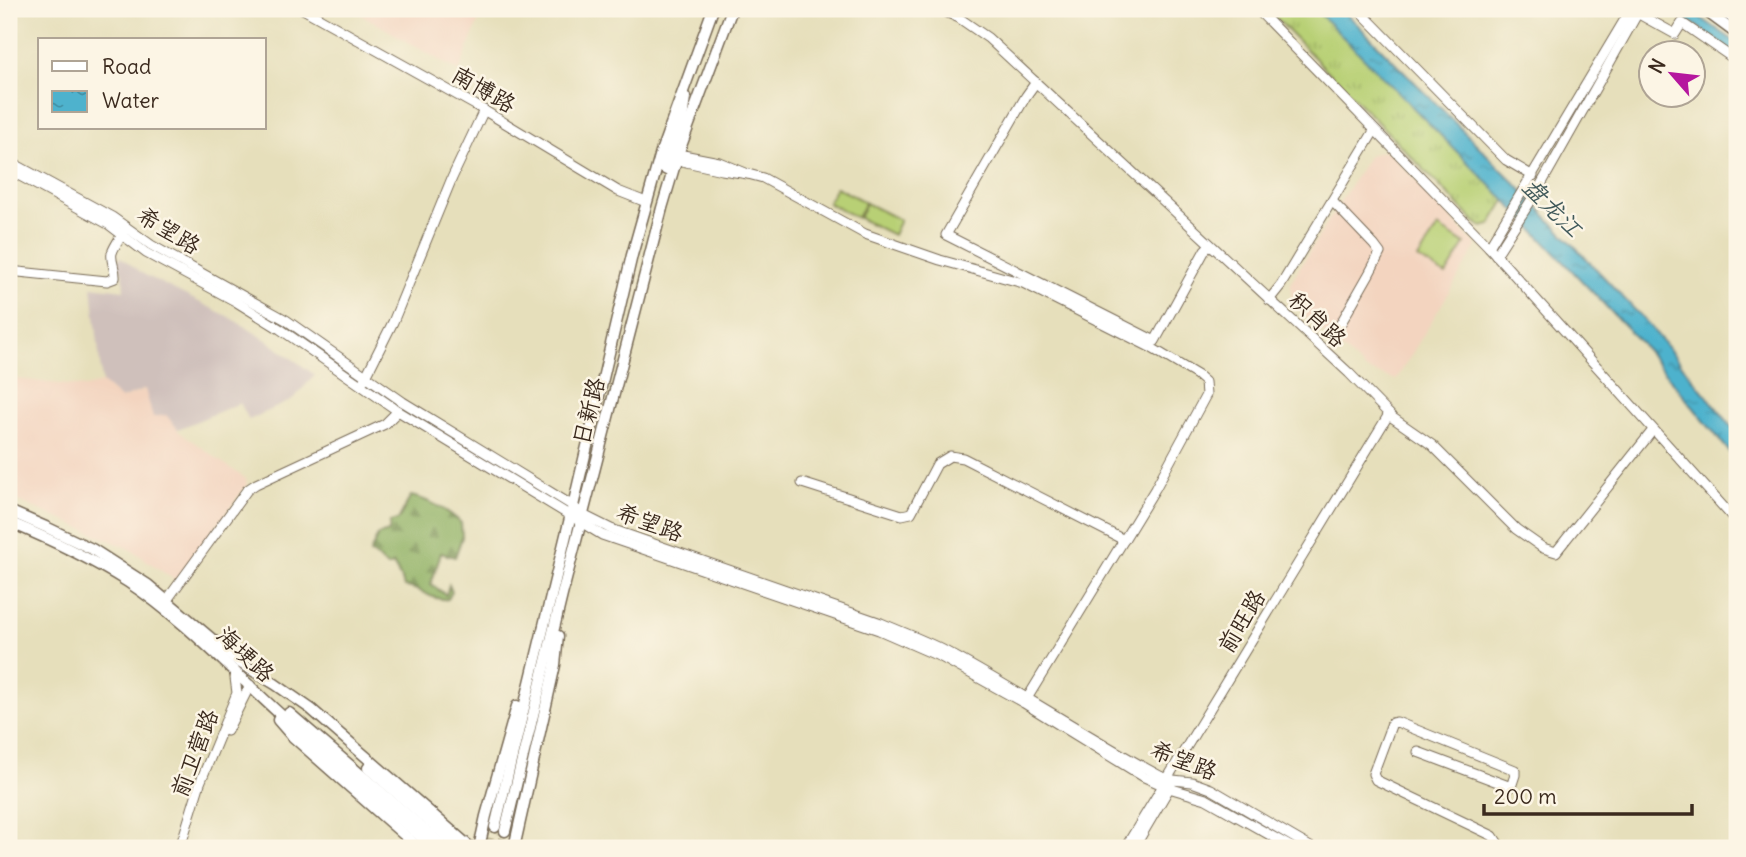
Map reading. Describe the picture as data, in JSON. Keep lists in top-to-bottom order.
{
  "streets": {
    "main road": ["日新路", "海埂路"],
    "street": [
      "南博路",
      "希望路",
      "积肖路",
      "前旺路",
      "前卫营路"
    ]
  },
  "crossings": [
    ["南博路", "日新路"],
    ["希望路", "日新路"],
    ["希望路", "前旺路"],
    ["积肖路", "前旺路"],
    ["海埂路", "前卫营路"]
  ],
  "water": ["盘龙江"],
  "legend": ["Road", "Water"],
  "scale_bar": "200 m",
  "north": "top left"
}
